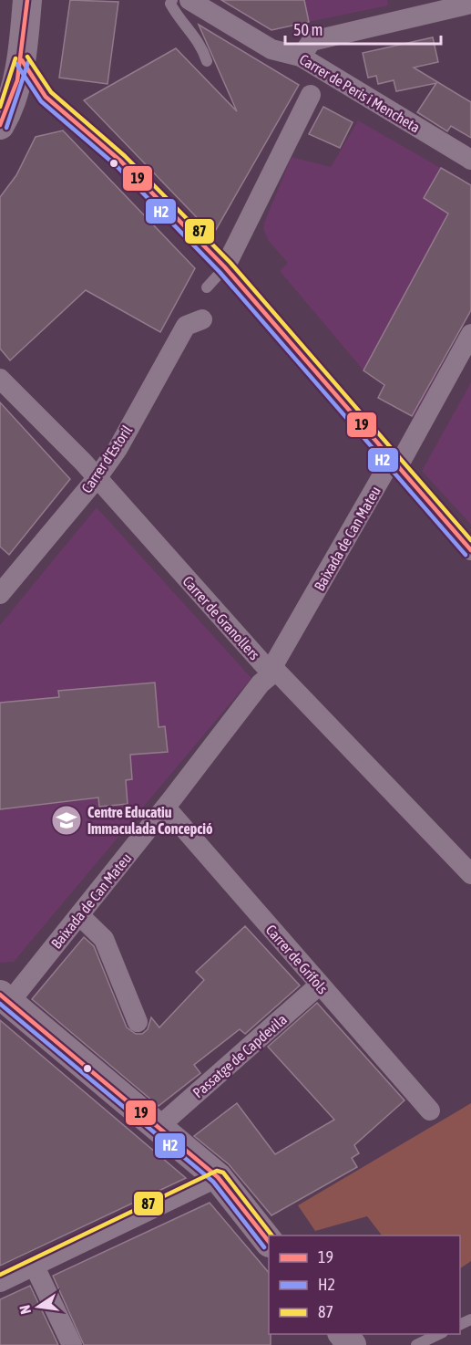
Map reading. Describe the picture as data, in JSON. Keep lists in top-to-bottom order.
{
  "streets": {
    "street": [
      "Carrer de Peris i Mencheta",
      "Carrer d'Estoril",
      "Baixada de Can Mateu",
      "Carrer de Granollers",
      "Carrer de Grífols",
      "Passatge de Capdevila"
    ]
  },
  "crossings": [
    ["Carrer d'Estoril", "Carrer de Granollers"],
    ["Baixada de Can Mateu", "Carrer de Granollers"],
    ["Baixada de Can Mateu", "Carrer de Grífols"],
    ["Carrer de Grífols", "Passatge de Capdevila"]
  ],
  "places": {
    "school or university": ["Centre Educatiu Immaculada Concepció"]
  },
  "lines": ["transit line 19", "transit line 87", "transit line H2"],
  "legend": ["19", "H2", "87"],
  "scale_bar": "50 m",
  "north": "left"
}
